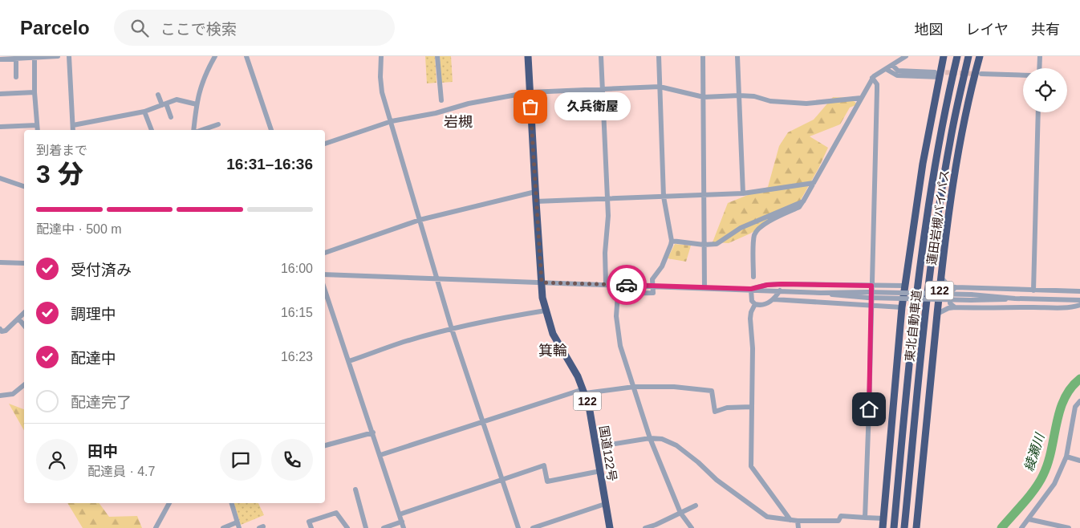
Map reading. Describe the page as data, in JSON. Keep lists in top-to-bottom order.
{
  "streets": {
    "highway": [
      "蓮田岩槻バイパス",
      "122",
      "東北自動車道",
      "国道122号"
    ]
  },
  "districts": ["岩槻", "箕輪"],
  "water": ["綾瀬川"],
  "places": ["久兵衛屋"],
  "page": {
    "header": "Parcelo",
    "search": "ここで検索",
    "nav": ["地図", "レイヤ", "共有"],
    "bubble": "久兵衛屋",
    "heading": ["3 分", "到着まで", "16:31–16:36"],
    "panel": ["田中", "配達員 · 4.7"],
    "bar": "配達中 · 500 m",
    "list": [
      ["受付済み", "16:00"],
      ["調理中", "16:15"],
      ["配達中", "16:23"],
      "配達完了"
    ]
  }
}
